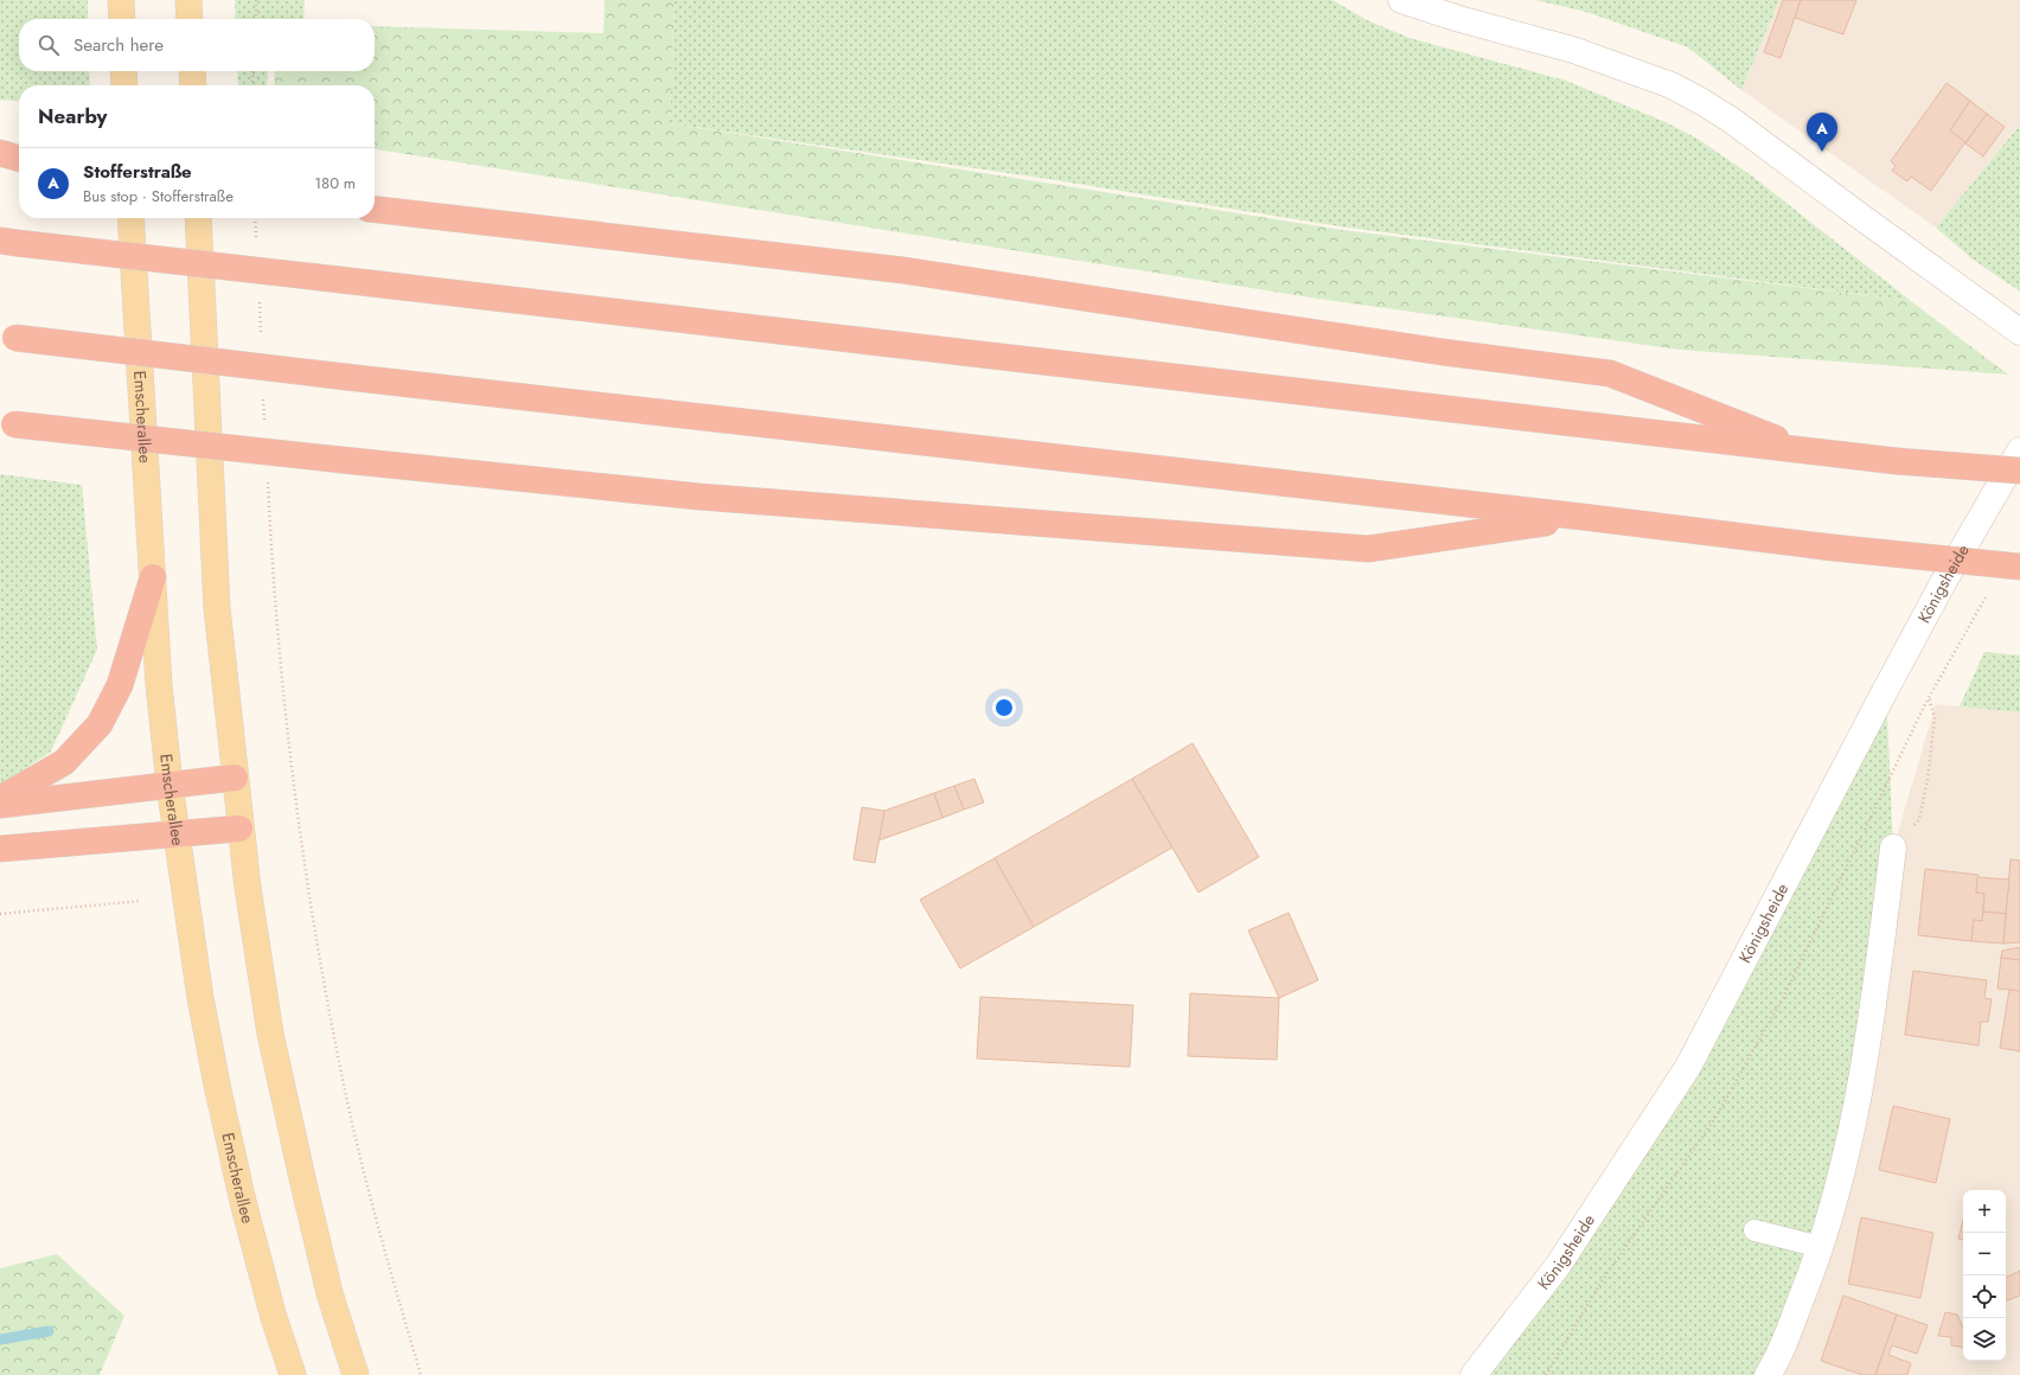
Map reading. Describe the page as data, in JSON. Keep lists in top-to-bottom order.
{
  "streets": {
    "main road": ["Emscherallee"],
    "street": ["Königsheide"]
  },
  "page": {
    "search": "Search here",
    "heading": "Nearby",
    "pins": "A",
    "list": [
      {
        "mark": "A",
        "name": "Stofferstraße",
        "note": "Bus stop · Stofferstraße",
        "value": "180 m"
      }
    ],
    "map_buttons": ["+", "−"]
  }
}
